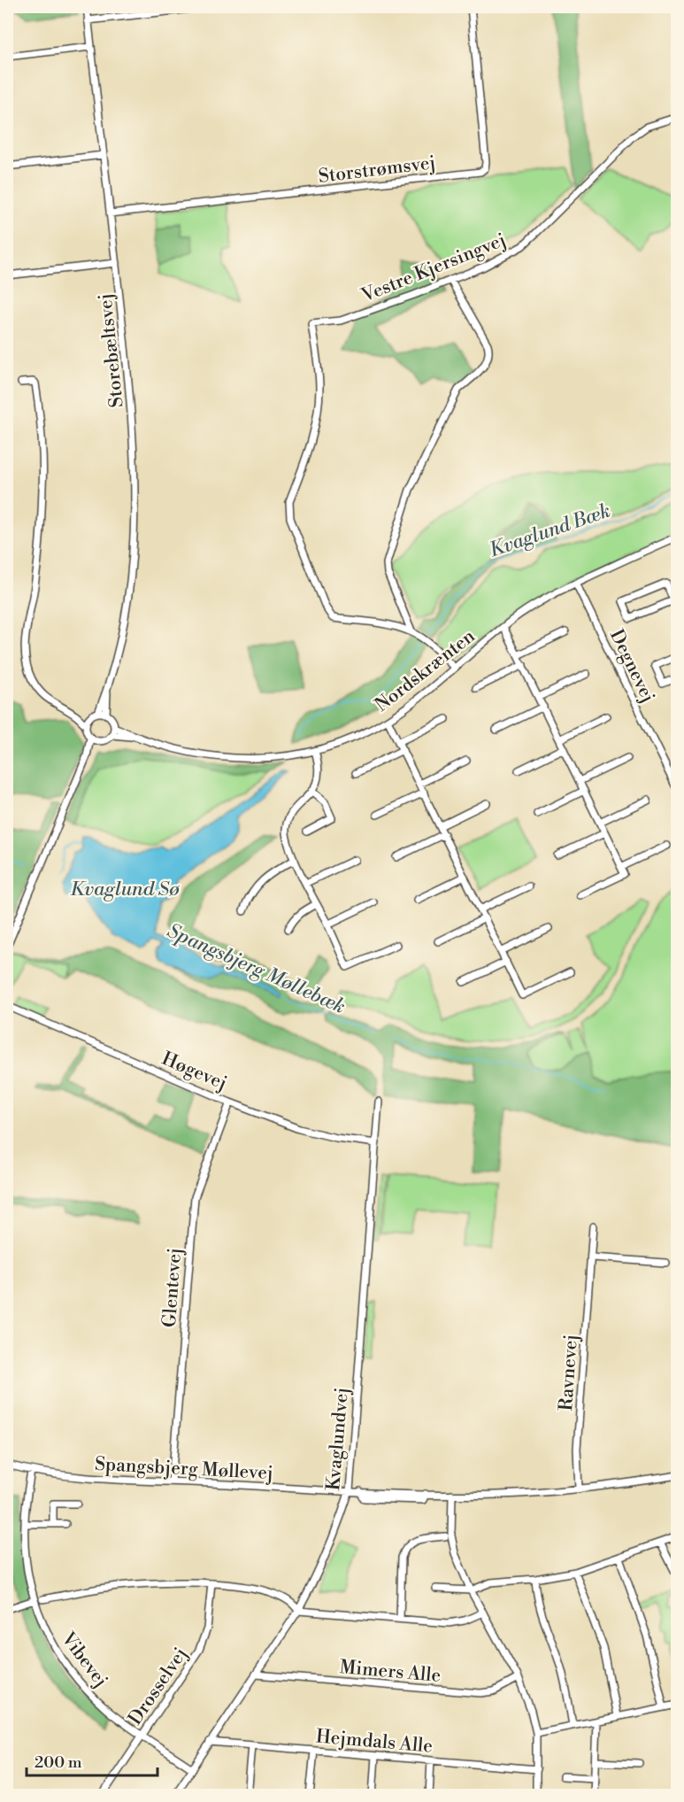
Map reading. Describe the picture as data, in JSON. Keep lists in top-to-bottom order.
{
  "streets": {
    "street": [
      "Storstrømsvej",
      "Vestre Kjersingvej",
      "Storebæltsvej",
      "Degnevej",
      "Nordskrænten",
      "Høgevej",
      "Glentevej",
      "Ravnevej",
      "Kvaglundvej",
      "Spangsbjerg Møllevej",
      "Vibevej",
      "Mimers Alle",
      "Drosselvej",
      "Hejmdals Alle"
    ]
  },
  "crossings": [
    ["Storstrømsvej", "Storebæltsvej"],
    ["Storebæltsvej", "Nordskrænten"],
    ["Degnevej", "Nordskrænten"],
    ["Høgevej", "Glentevej"],
    ["Høgevej", "Kvaglundvej"],
    ["Glentevej", "Spangsbjerg Møllevej"],
    ["Ravnevej", "Spangsbjerg Møllevej"],
    ["Kvaglundvej", "Spangsbjerg Møllevej"],
    ["Kvaglundvej", "Vibevej"],
    ["Kvaglundvej", "Mimers Alle"],
    ["Kvaglundvej", "Hejmdals Alle"],
    ["Spangsbjerg Møllevej", "Vibevej"],
    ["Vibevej", "Drosselvej"]
  ],
  "water": ["Kvaglund Bæk", "Kvaglund Sø", "Spangsbjerg Møllebæk"],
  "scale_bar": "200 m"
}
